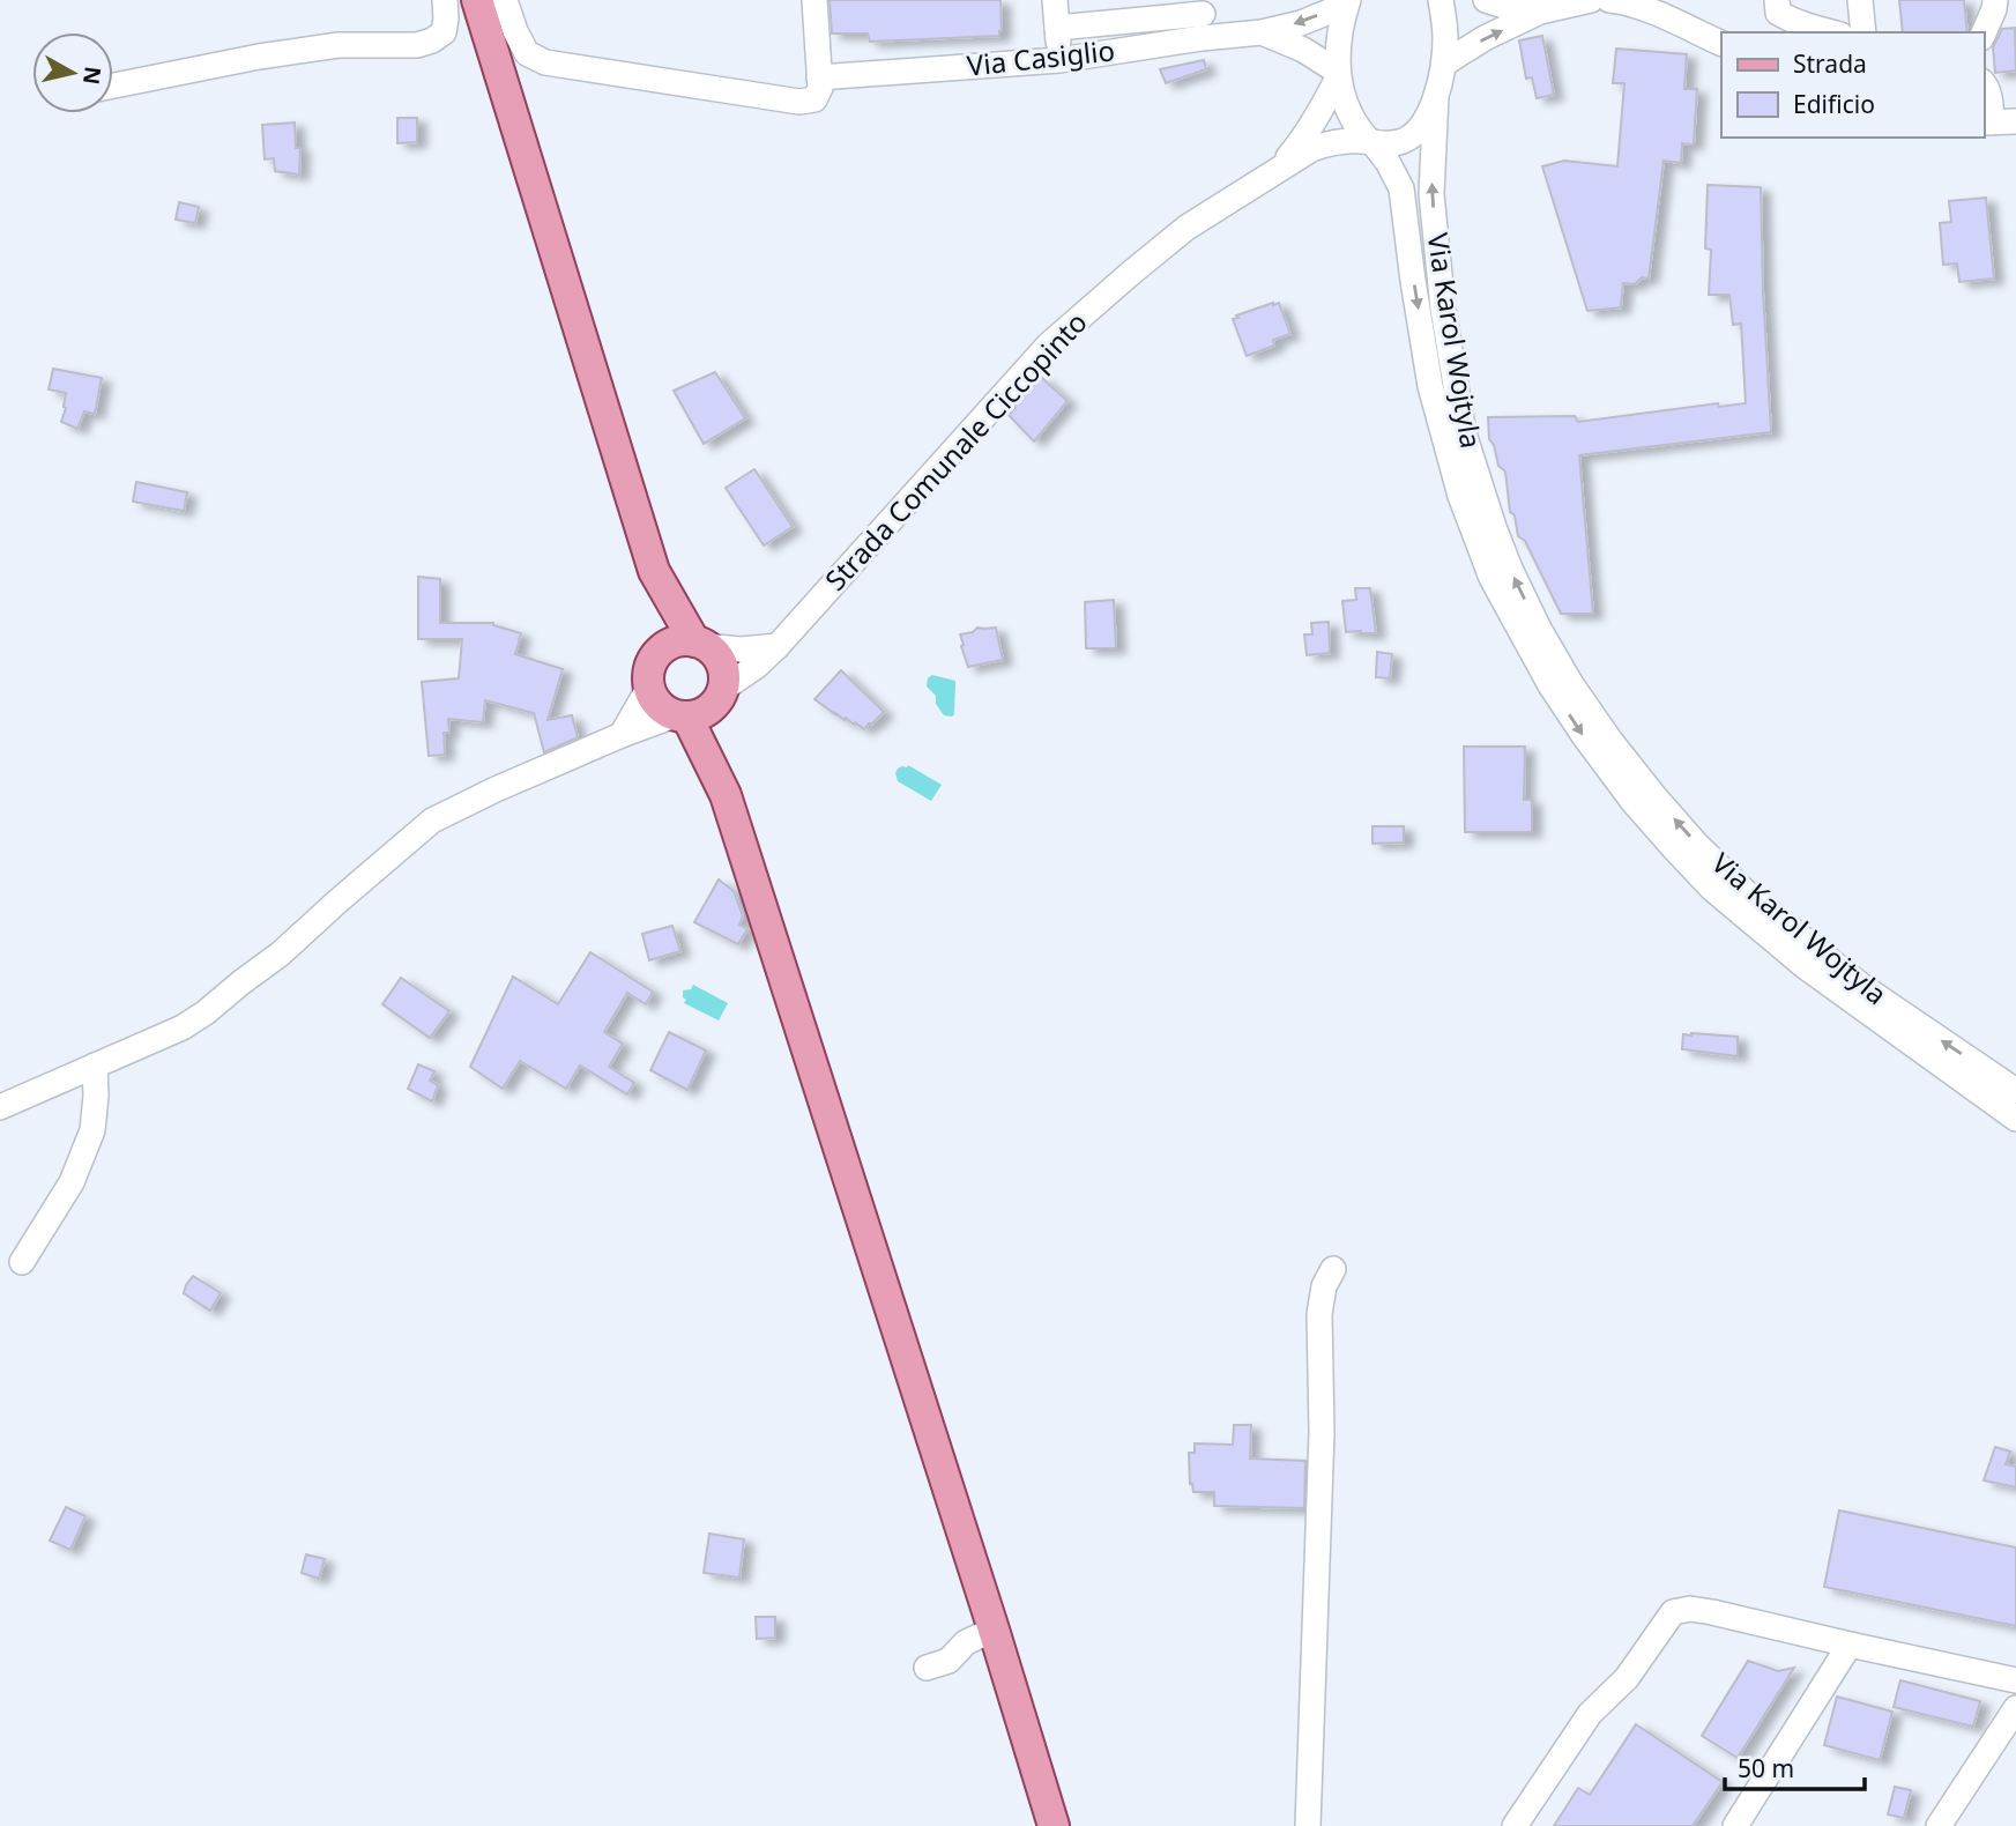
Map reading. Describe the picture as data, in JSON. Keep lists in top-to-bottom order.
{
  "streets": {
    "street": ["Via Casiglio", "Via Karol Wojtyla", "Strada Comunale Ciccopinto"]
  },
  "crossings": [
    ["Via Casiglio", "Via Karol Wojtyla"],
    ["Via Casiglio", "Strada Comunale Ciccopinto"],
    ["Via Karol Wojtyla", "Strada Comunale Ciccopinto"]
  ],
  "legend": ["Strada", "Edificio"],
  "scale_bar": "50 m",
  "north": "right"
}
